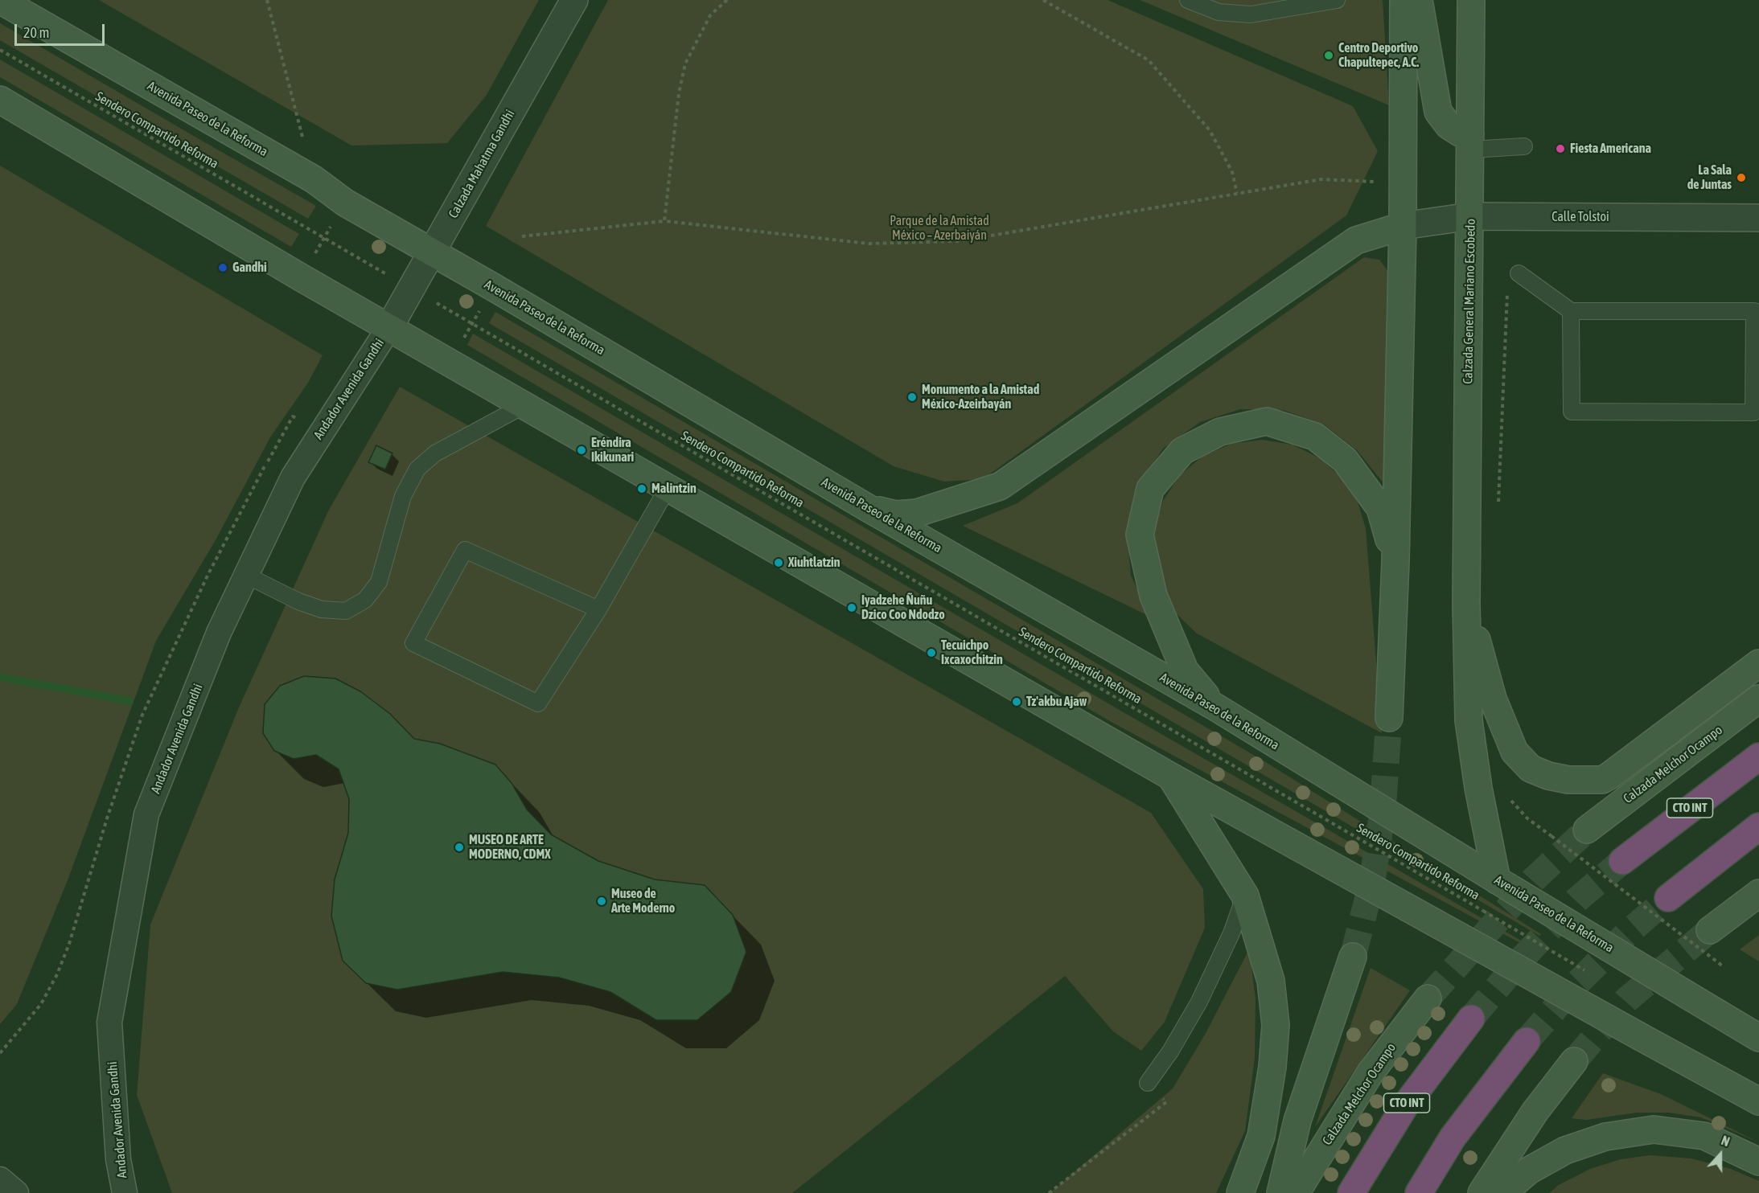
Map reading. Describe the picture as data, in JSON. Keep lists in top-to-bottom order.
{
  "streets": {
    "highway": ["CTO INT"],
    "main road": ["Avenida Paseo de la Reforma", "Calzada General Mariano Escobedo", "Calzada Melchor Ocampo"],
    "street": ["Calzada Mahatma Gandhi", "Calle Tolstoi", "Andador Avenida Gandhi"],
    "path": ["Sendero Compartido Reforma"]
  },
  "crossings": [
    ["Avenida Paseo de la Reforma", "Calzada Mahatma Gandhi"],
    ["Calzada Mahatma Gandhi", "Andador Avenida Gandhi"],
    ["Calle Tolstoi", "Calzada General Mariano Escobedo"]
  ],
  "parks": ["Parque de la Amistad México – Azerbaiyán"],
  "places": [
    "Centro Deportivo Chapultepec, A.C.",
    "Fiesta Americana",
    "La Sala de Juntas",
    "Gandhi",
    "Monumento a la Amistad México-Azeirbayán",
    "Eréndira Ikikunari",
    "Malintzin",
    "Xiuhtlatzin",
    "Iyadzehe Ñuñu Dzico Coo Ndodzo",
    "Tecuichpo Ixcaxochitzin",
    "Tz'akbu Ajaw",
    "MUSEO DE ARTE MODERNO, CDMX",
    "Museo de Arte Moderno"
  ],
  "scale_bar": "20 m",
  "north": "top"
}
